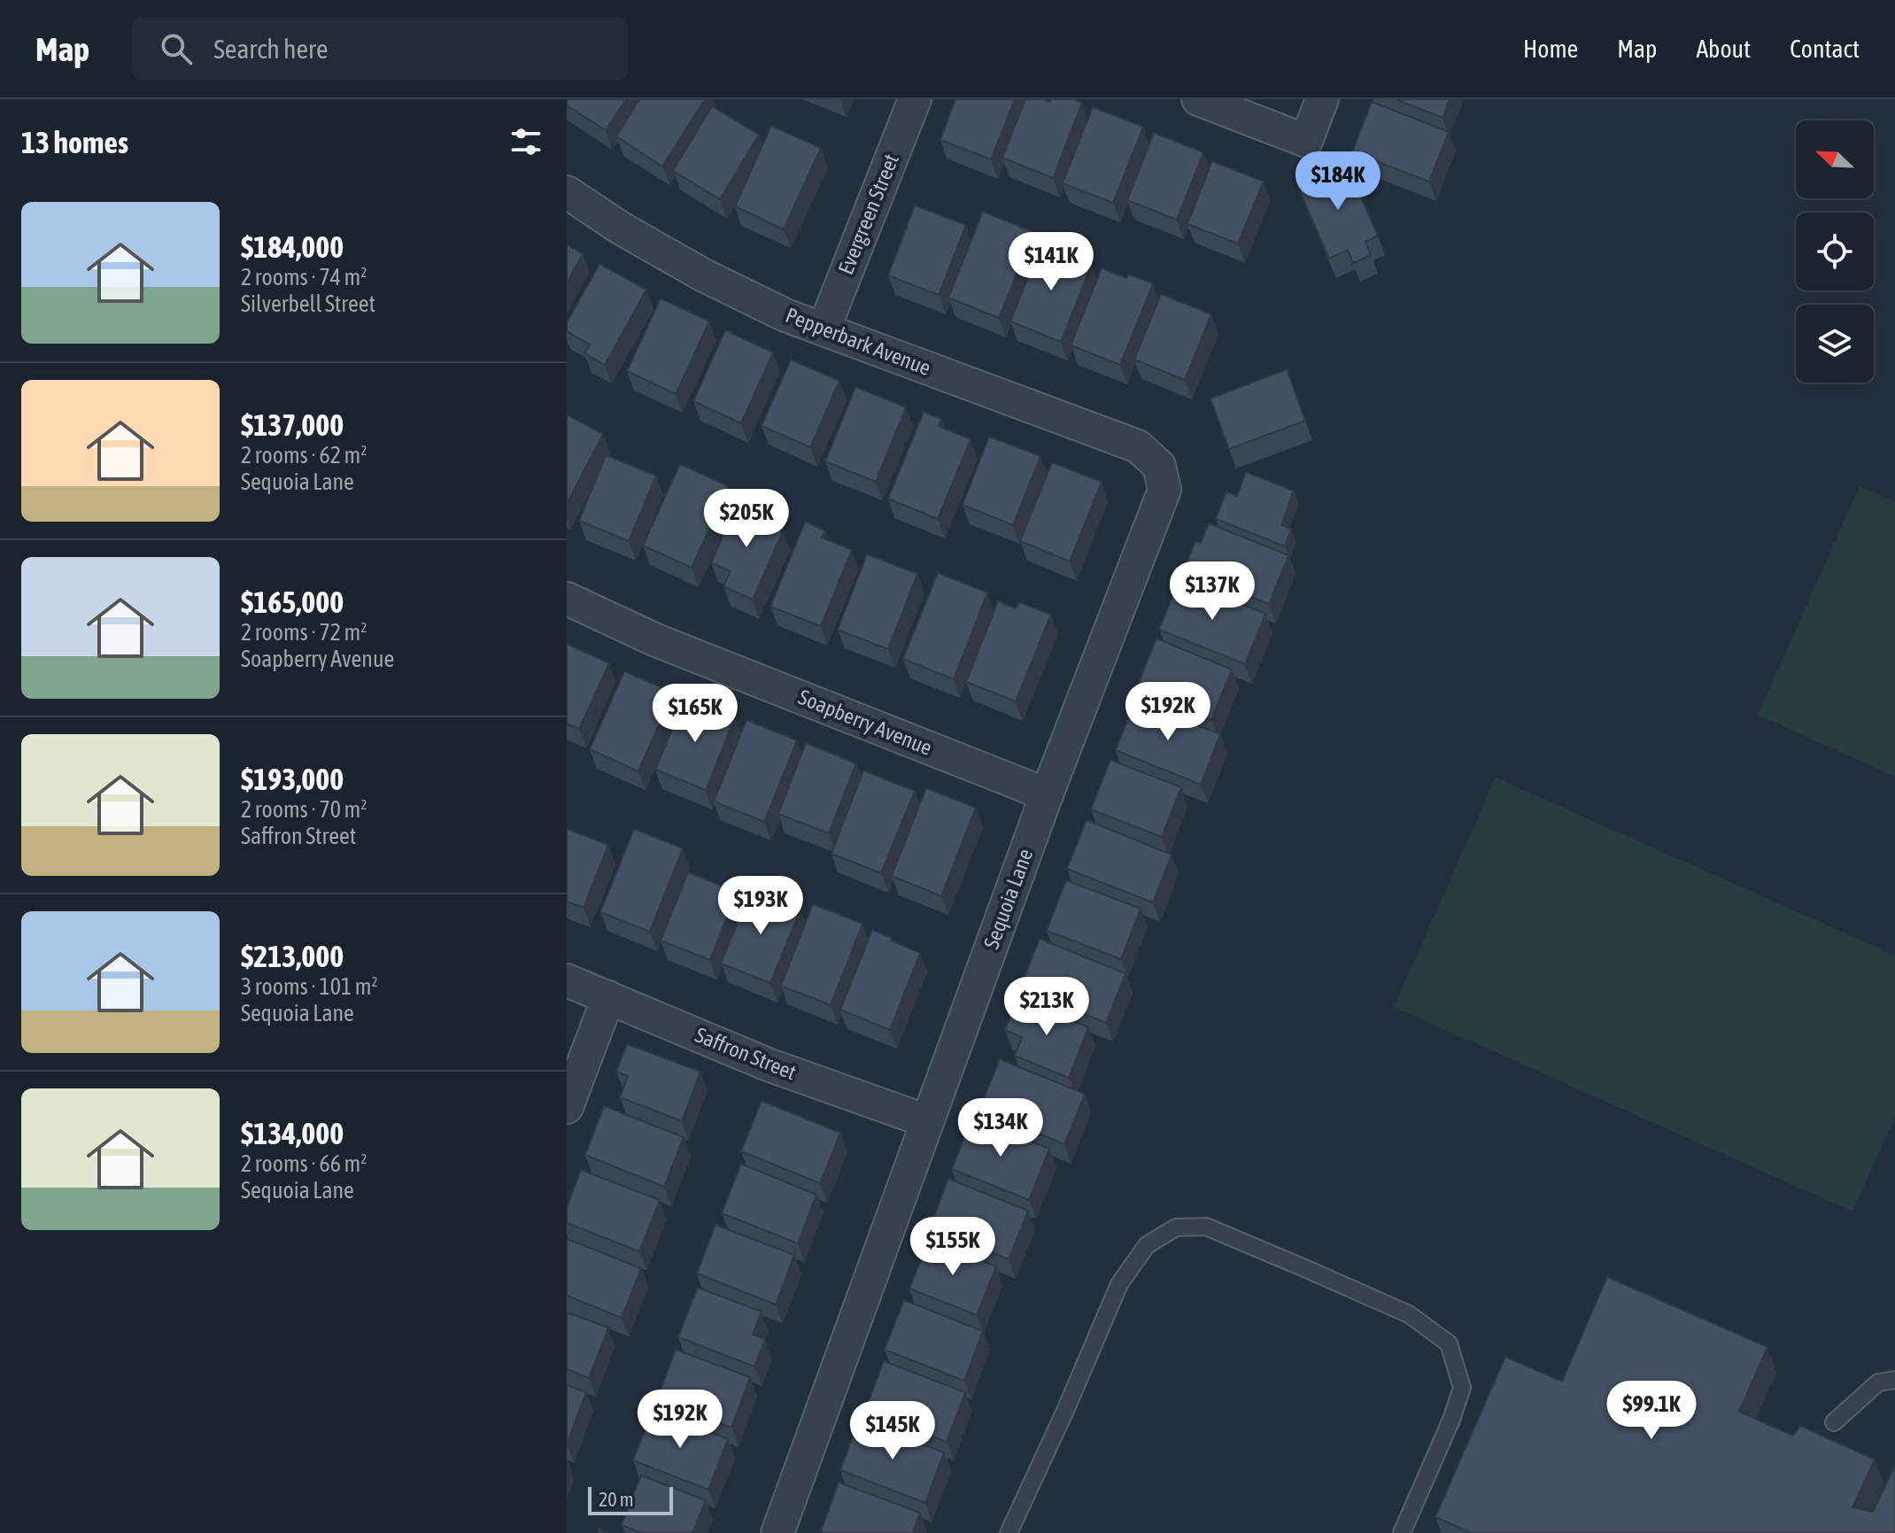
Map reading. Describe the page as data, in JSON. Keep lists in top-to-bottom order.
{
  "streets": {
    "street": [
      "Evergreen Street",
      "Pepperbark Avenue",
      "Soapberry Avenue",
      "Sequoia Lane",
      "Saffron Street"
    ]
  },
  "crossings": [
    ["Evergreen Street", "Pepperbark Avenue"],
    ["Pepperbark Avenue", "Sequoia Lane"],
    ["Soapberry Avenue", "Sequoia Lane"],
    ["Sequoia Lane", "Saffron Street"]
  ],
  "scale_bar": "20 m",
  "north": "top left",
  "page": {
    "header": "Map",
    "search": "Search here",
    "nav": [
      "Home",
      "Map",
      "About",
      "Contact"
    ],
    "heading": "13 homes",
    "price": [
      "$184K",
      "$141K",
      "$205K",
      "$137K",
      "$192K",
      "$165K",
      "$193K",
      "$213K",
      "$134K",
      "$155K",
      "$99.1K",
      "$192K",
      "$145K"
    ],
    "list": [
      {
        "name": "$184,000",
        "note": "2 rooms · 74 m² · Silverbell Street"
      },
      {
        "name": "$137,000",
        "note": "2 rooms · 62 m² · Sequoia Lane"
      },
      {
        "name": "$165,000",
        "note": "2 rooms · 72 m² · Soapberry Avenue"
      },
      {
        "name": "$193,000",
        "note": "2 rooms · 70 m² · Saffron Street"
      },
      {
        "name": "$213,000",
        "note": "3 rooms · 101 m² · Sequoia Lane"
      },
      {
        "name": "$134,000",
        "note": "2 rooms · 66 m² · Sequoia Lane"
      }
    ],
    "scale": "20 m"
  }
}
